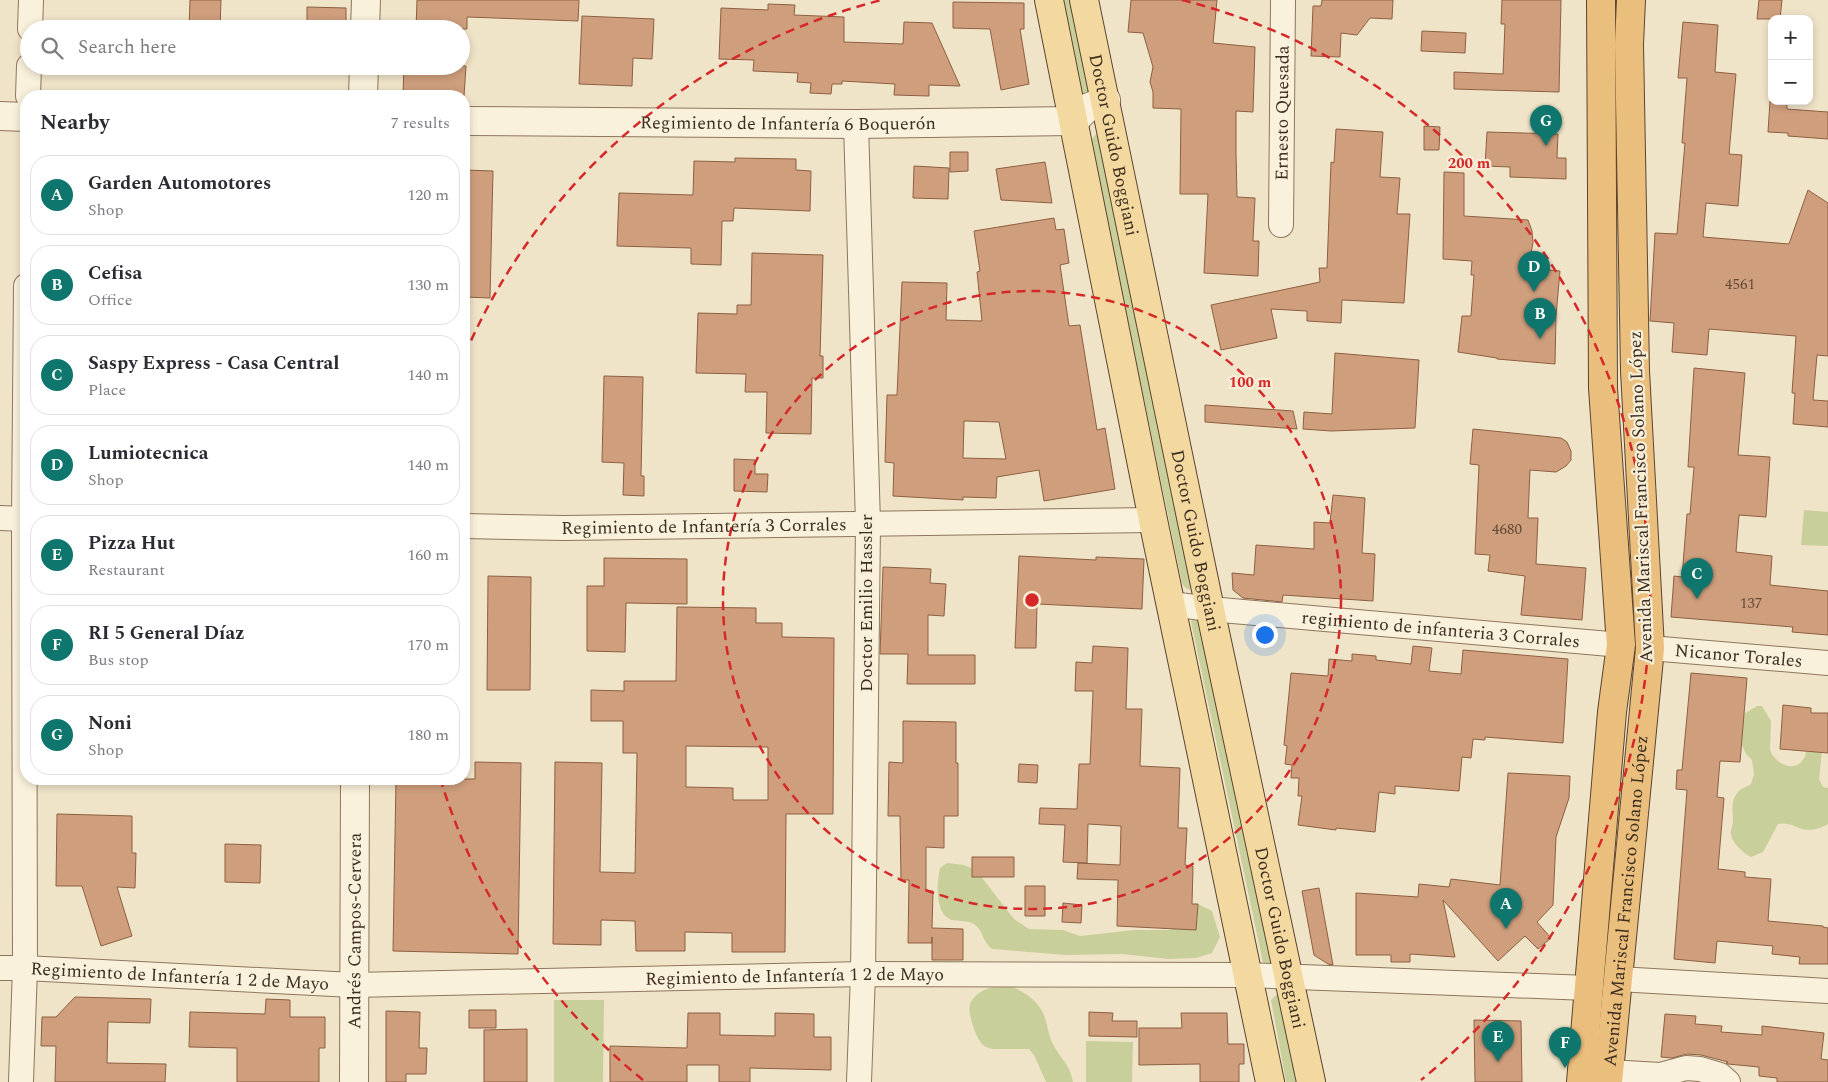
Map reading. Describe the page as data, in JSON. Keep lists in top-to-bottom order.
{
  "streets": {
    "highway": ["Avenida Mariscal Francisco Solano López"],
    "main road": ["Doctor Guido Boggiani"],
    "street": [
      "Ernesto Quesada",
      "Regimiento de Infantería 6 Boquerón",
      "Regimiento de Infantería 3 Corrales",
      "Doctor Emilio Hassler",
      "regimiento de infanteria 3 Corrales",
      "Nicanor Torales",
      "Andrés Campos-Cervera",
      "Regimiento de Infantería 1 2 de Mayo"
    ]
  },
  "crossings": [
    ["Regimiento de Infantería 6 Boquerón", "Doctor Guido Boggiani"],
    ["Regimiento de Infantería 6 Boquerón", "Doctor Emilio Hassler"],
    ["Doctor Guido Boggiani", "Regimiento de Infantería 3 Corrales"],
    ["Doctor Guido Boggiani", "regimiento de infanteria 3 Corrales"],
    ["Doctor Guido Boggiani", "Regimiento de Infantería 1 2 de Mayo"],
    ["Avenida Mariscal Francisco Solano López", "regimiento de infanteria 3 Corrales"],
    ["Avenida Mariscal Francisco Solano López", "Nicanor Torales"],
    ["Avenida Mariscal Francisco Solano López", "Regimiento de Infantería 1 2 de Mayo"],
    ["Regimiento de Infantería 3 Corrales", "Doctor Emilio Hassler"],
    ["Doctor Emilio Hassler", "Regimiento de Infantería 1 2 de Mayo"],
    ["Andrés Campos-Cervera", "Regimiento de Infantería 1 2 de Mayo"]
  ],
  "house_numbers": ["4561", "4680", "137"],
  "page": {
    "map_buttons": ["+", "−"],
    "search": "Search here",
    "heading": ["Nearby", "7 results"],
    "pins": [
      "G",
      "D",
      "B",
      "C",
      "A",
      "E",
      "F"
    ],
    "list": [
      {
        "mark": "A",
        "name": "Garden Automotores",
        "note": "Shop",
        "value": "120 m"
      },
      {
        "mark": "B",
        "name": "Cefisa",
        "note": "Office",
        "value": "130 m"
      },
      {
        "mark": "C",
        "name": "Saspy Express - Casa Central",
        "note": "Place",
        "value": "140 m"
      },
      {
        "mark": "D",
        "name": "Lumiotecnica",
        "note": "Shop",
        "value": "140 m"
      },
      {
        "mark": "E",
        "name": "Pizza Hut",
        "note": "Restaurant",
        "value": "160 m"
      },
      {
        "mark": "F",
        "name": "RI 5 General Díaz",
        "note": "Bus stop",
        "value": "170 m"
      },
      {
        "mark": "G",
        "name": "Noni",
        "note": "Shop",
        "value": "180 m"
      }
    ]
  },
  "rings": ["200 m", "100 m"]
}
